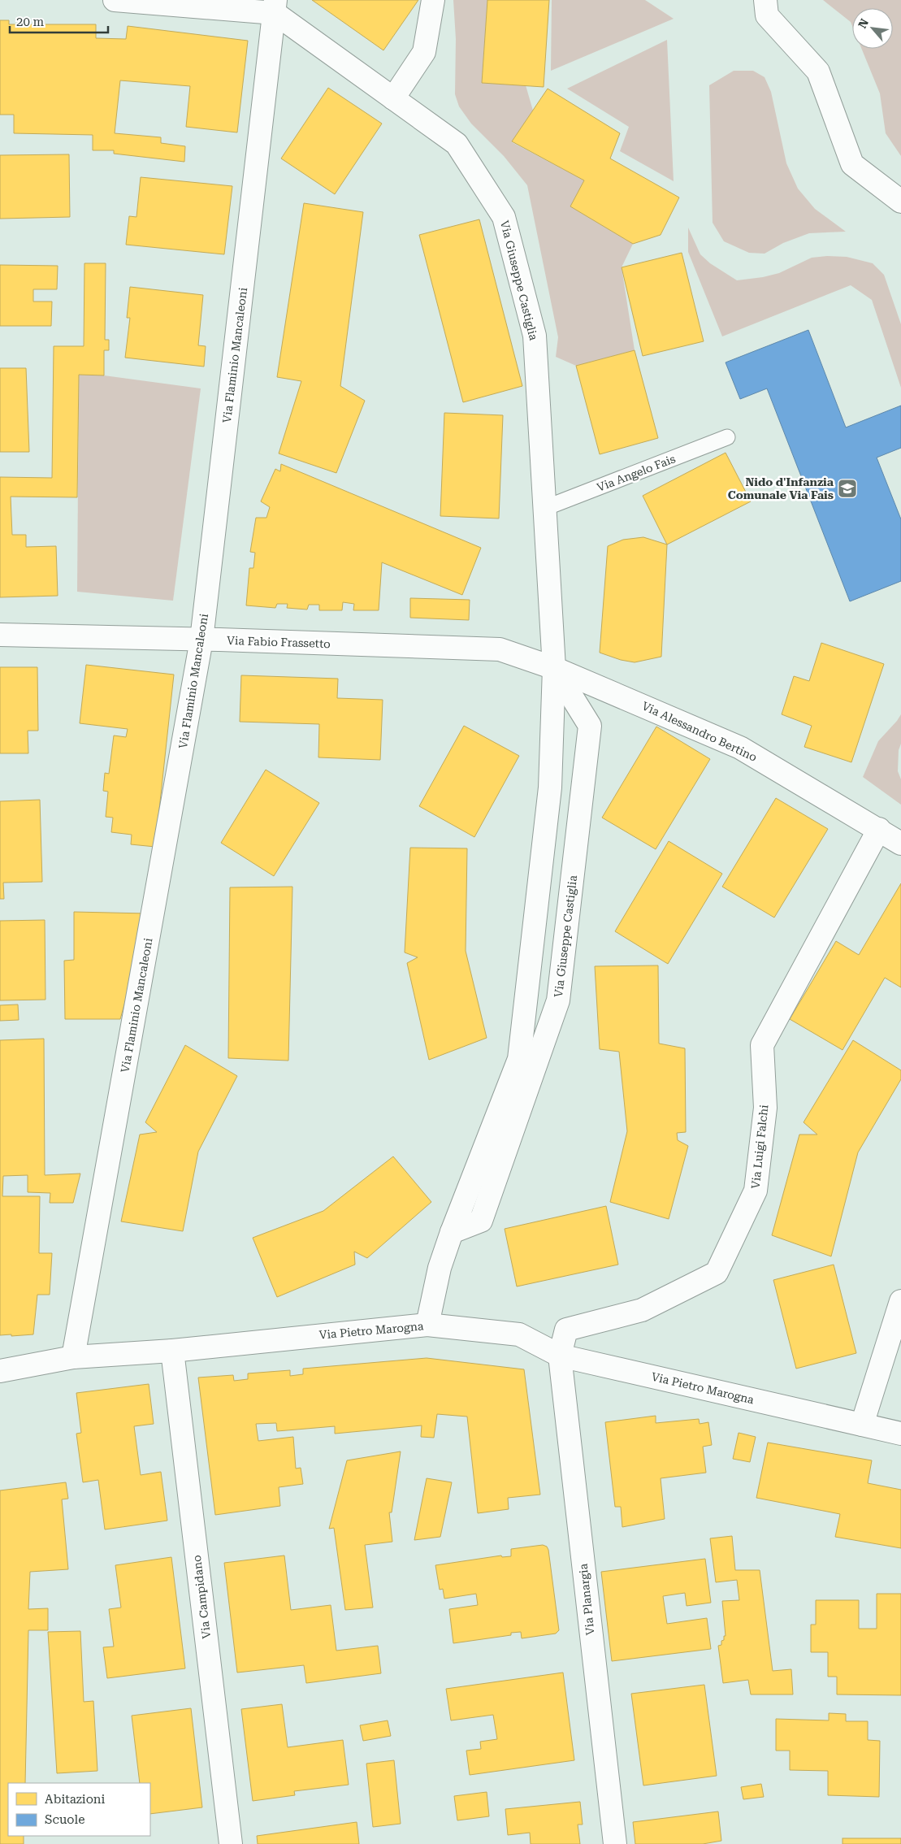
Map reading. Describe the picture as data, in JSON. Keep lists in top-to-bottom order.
{
  "streets": {
    "street": [
      "Via Giuseppe Castiglia",
      "Via Flaminio Mancaleoni",
      "Via Fabio Frassetto",
      "Via Alessandro Bertino",
      "Via Luigi Falchi",
      "Via Pietro Marogna",
      "Via Campidano",
      "Via Planargia"
    ],
    "lane": ["Via Angelo Fais"]
  },
  "crossings": [
    ["Via Giuseppe Castiglia", "Via Flaminio Mancaleoni"],
    ["Via Giuseppe Castiglia", "Via Angelo Fais"],
    ["Via Giuseppe Castiglia", "Via Fabio Frassetto"],
    ["Via Giuseppe Castiglia", "Via Alessandro Bertino"],
    ["Via Giuseppe Castiglia", "Via Pietro Marogna"],
    ["Via Flaminio Mancaleoni", "Via Fabio Frassetto"],
    ["Via Flaminio Mancaleoni", "Via Pietro Marogna"],
    ["Via Fabio Frassetto", "Via Alessandro Bertino"],
    ["Via Alessandro Bertino", "Via Luigi Falchi"],
    ["Via Luigi Falchi", "Via Pietro Marogna"],
    ["Via Luigi Falchi", "Via Planargia"],
    ["Via Pietro Marogna", "Via Campidano"],
    ["Via Pietro Marogna", "Via Planargia"]
  ],
  "places": {
    "school or university": ["Nido d'Infanzia Comunale Via Fais"]
  },
  "legend": ["Abitazioni", "Scuole"],
  "scale_bar": "20 m",
  "north": "top left"
}
